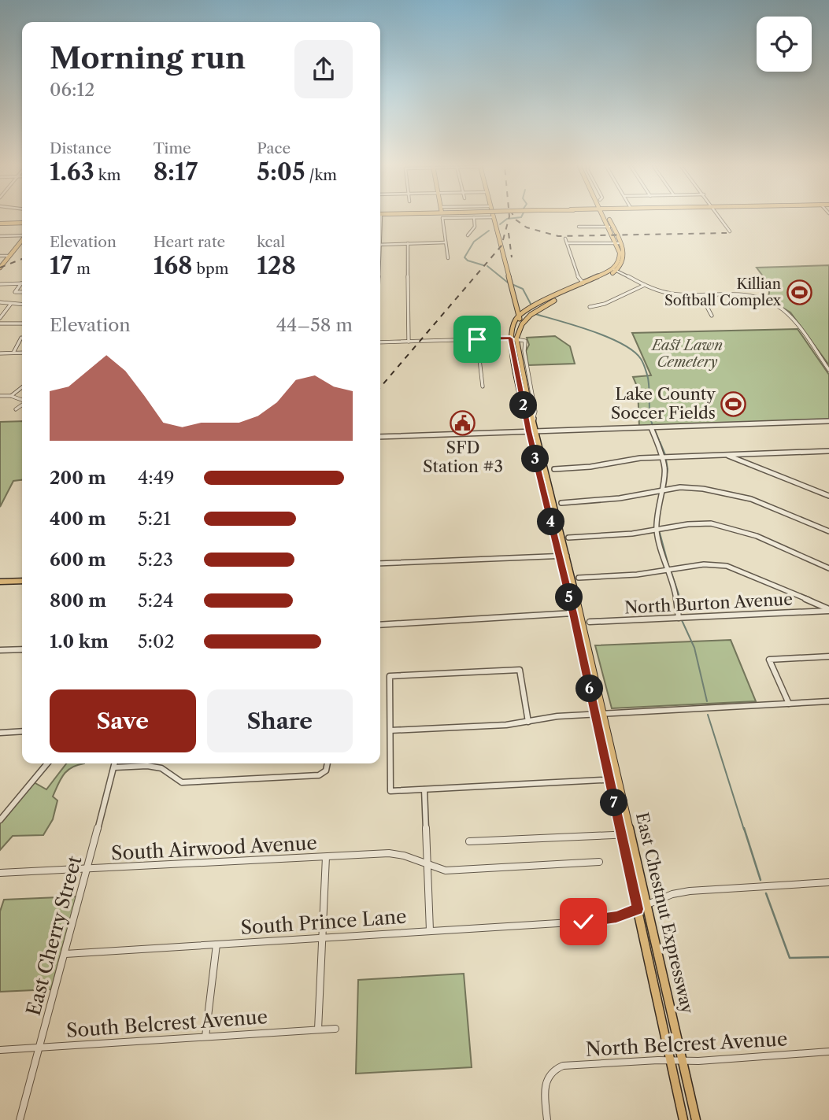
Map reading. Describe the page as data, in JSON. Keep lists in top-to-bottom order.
{
  "streets": {
    "main road": ["East Chestnut Expressway"],
    "street": [
      "North Burton Avenue",
      "South Airwood Avenue",
      "South Prince Lane",
      "East Cherry Street",
      "South Belcrest Avenue",
      "North Belcrest Avenue"
    ]
  },
  "crossings": [
    ["South Airwood Avenue", "East Cherry Street"],
    ["East Chestnut Expressway", "South Prince Lane"],
    ["East Chestnut Expressway", "North Belcrest Avenue"],
    ["South Prince Lane", "East Cherry Street"],
    ["East Cherry Street", "South Belcrest Avenue"]
  ],
  "parks": ["East Lawn Cemetery"],
  "places": {
    "sports": ["Killian Softball Complex", "Lake County Soccer Fields"],
    "public building": ["SFD Station #3"]
  },
  "page": {
    "heading": ["Morning run", "06:12"],
    "stats": [
      ["Distance", "1.63 km"],
      ["Time", "8:17"],
      ["Pace", "5:05 /km"],
      ["Elevation", "17 m"],
      ["Heart rate", "168 bpm"],
      ["kcal", "128"]
    ],
    "chart": ["Elevation", "44–58 m"],
    "pins": [
      "2",
      "3",
      "4",
      "5",
      "6",
      "7"
    ],
    "list": [
      {
        "name": "200 m",
        "note": "4:49"
      },
      {
        "name": "400 m",
        "note": "5:21"
      },
      {
        "name": "600 m",
        "note": "5:23"
      },
      {
        "name": "800 m",
        "note": "5:24"
      },
      {
        "name": "1.0 km",
        "note": "5:02"
      }
    ],
    "buttons": ["Save", "Share"]
  }
}
